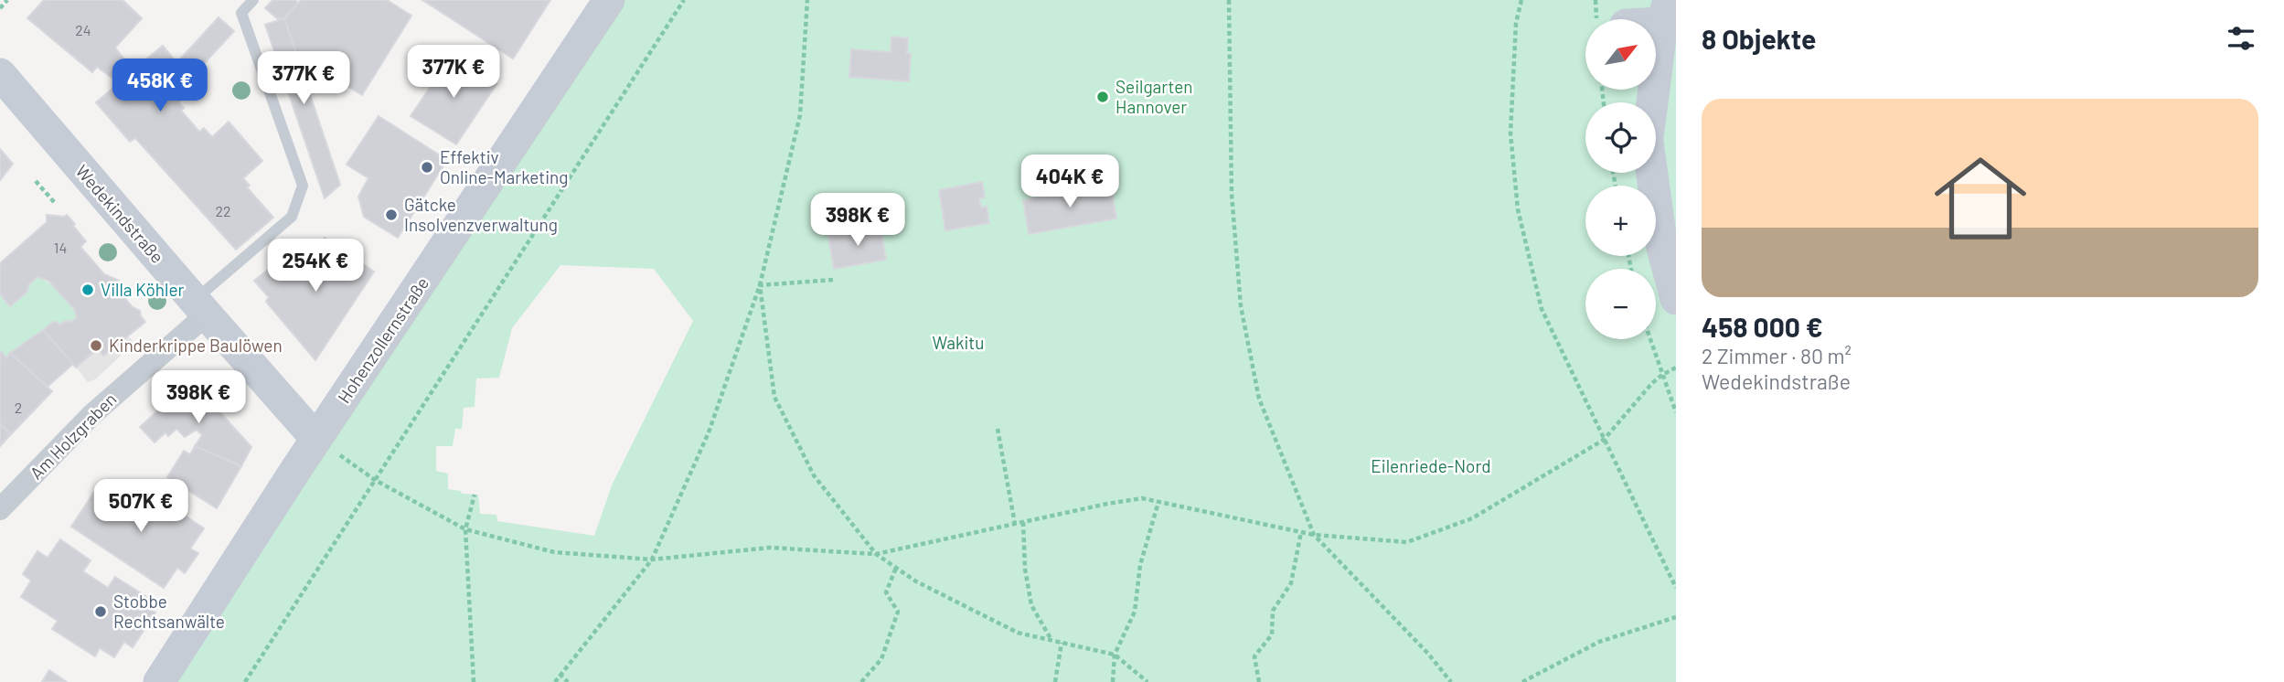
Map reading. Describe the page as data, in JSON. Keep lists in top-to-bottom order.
{
  "streets": {
    "street": ["Wedekindstraße", "Hohenzollernstraße", "Am Holzgraben"]
  },
  "crossings": [
    ["Wedekindstraße", "Hohenzollernstraße"],
    ["Wedekindstraße", "Am Holzgraben"]
  ],
  "parks": ["Wakitu", "Eilenriede-Nord"],
  "places": [
    "Seilgarten Hannover",
    "Effektiv Online-Marketing",
    "Gätcke Insolvenzverwaltung",
    "Villa Köhler",
    "Kinderkrippe Baulöwen",
    "Stobbe Rechtsanwälte"
  ],
  "house_numbers": [
    "24",
    "22",
    "14",
    "2"
  ],
  "north": "top right",
  "page": {
    "heading": "8 Objekte",
    "map_buttons": ["+", "−"],
    "price": [
      "377K €",
      "377K €",
      "458K €",
      "404K €",
      "398K €",
      "254K €",
      "398K €",
      "507K €"
    ],
    "list": [
      {
        "name": "458 000 €",
        "note": "2 Zimmer · 80 m² · Wedekindstraße"
      }
    ]
  }
}
